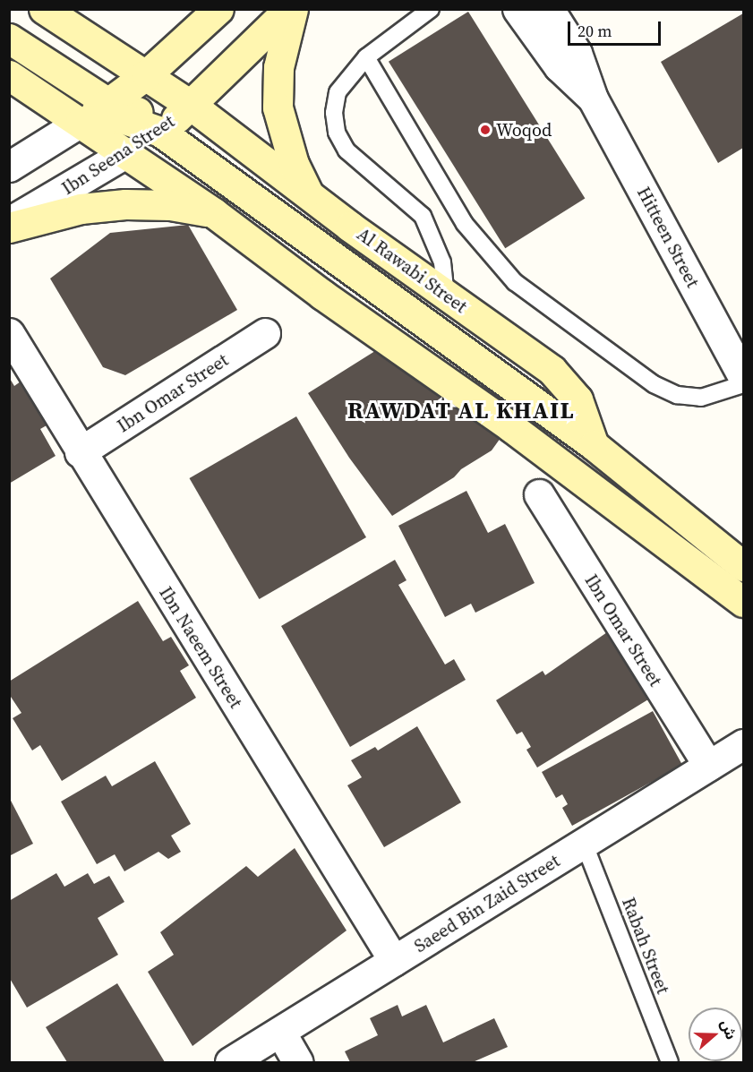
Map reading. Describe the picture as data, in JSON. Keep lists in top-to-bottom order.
{
  "streets": {
    "street": [
      "Ibn Seena Street",
      "Hitteen Street",
      "Al Rawabi Street",
      "Ibn Omar Street",
      "Ibn Naeem Street",
      "Saeed Bin Zaid Street"
    ],
    "lane": ["Rabah Street"]
  },
  "crossings": [
    ["Ibn Seena Street", "Al Rawabi Street"],
    ["Ibn Omar Street", "Ibn Naeem Street"],
    ["Ibn Omar Street", "Saeed Bin Zaid Street"],
    ["Ibn Naeem Street", "Saeed Bin Zaid Street"],
    ["Saeed Bin Zaid Street", "Rabah Street"]
  ],
  "districts": ["RAWDAT AL KHAIL"],
  "places": ["Woqod"],
  "scale_bar": "20 m",
  "north": "right"
}
